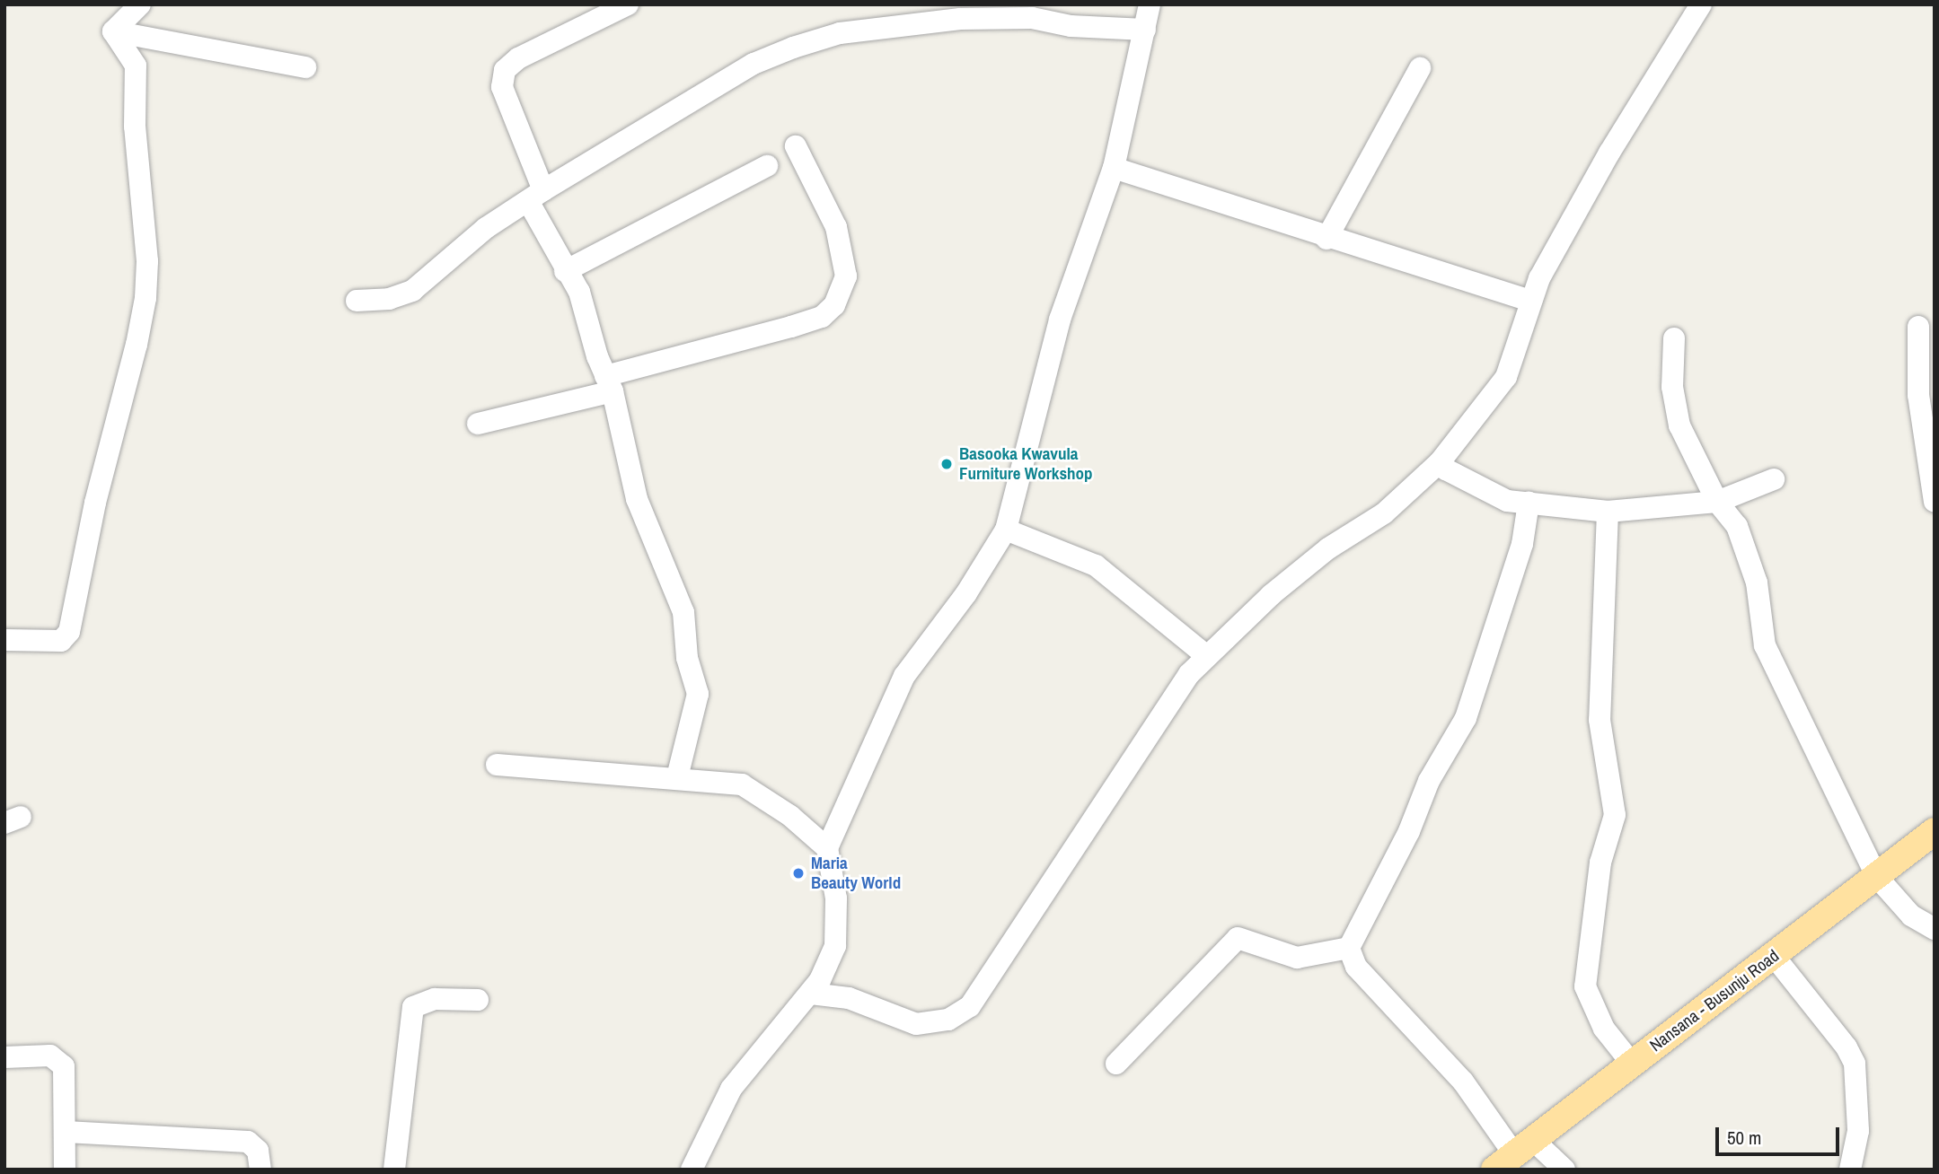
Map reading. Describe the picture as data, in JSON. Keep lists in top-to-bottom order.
{
  "streets": {
    "main road": ["Nansana - Busunju Road"]
  },
  "places": ["Basooka Kwavula Furniture Workshop", "Maria Beauty World"],
  "scale_bar": "50 m"
}
